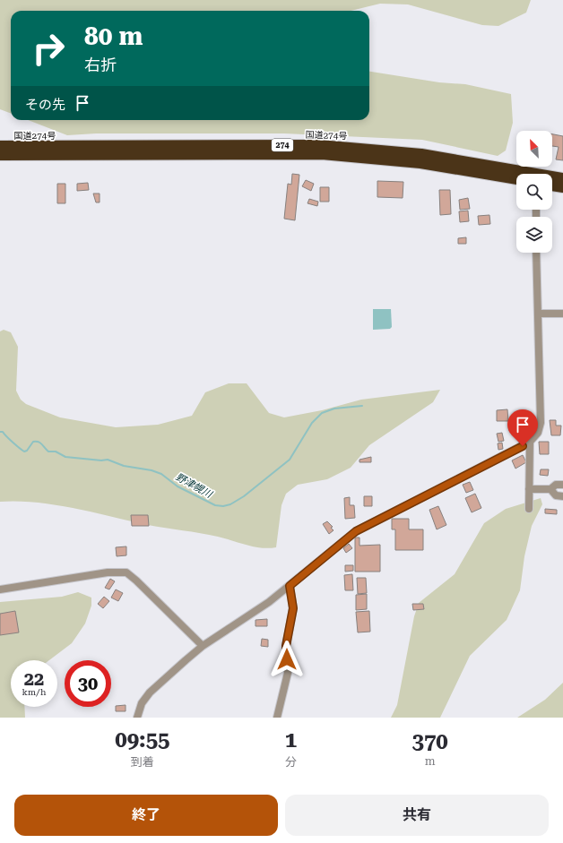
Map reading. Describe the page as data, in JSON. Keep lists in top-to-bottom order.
{
  "streets": {
    "highway": ["国道274号", "274"]
  },
  "water": ["野津幌川"],
  "north": "top left",
  "page": {
    "turn": ["80 m", "右折"],
    "then": "その先",
    "speed": "22 km/h",
    "limit": "30",
    "eta": [
      "09:55",
      "到着",
      "1",
      "分",
      "370",
      "m"
    ],
    "buttons": ["終了", "共有"]
  }
}
